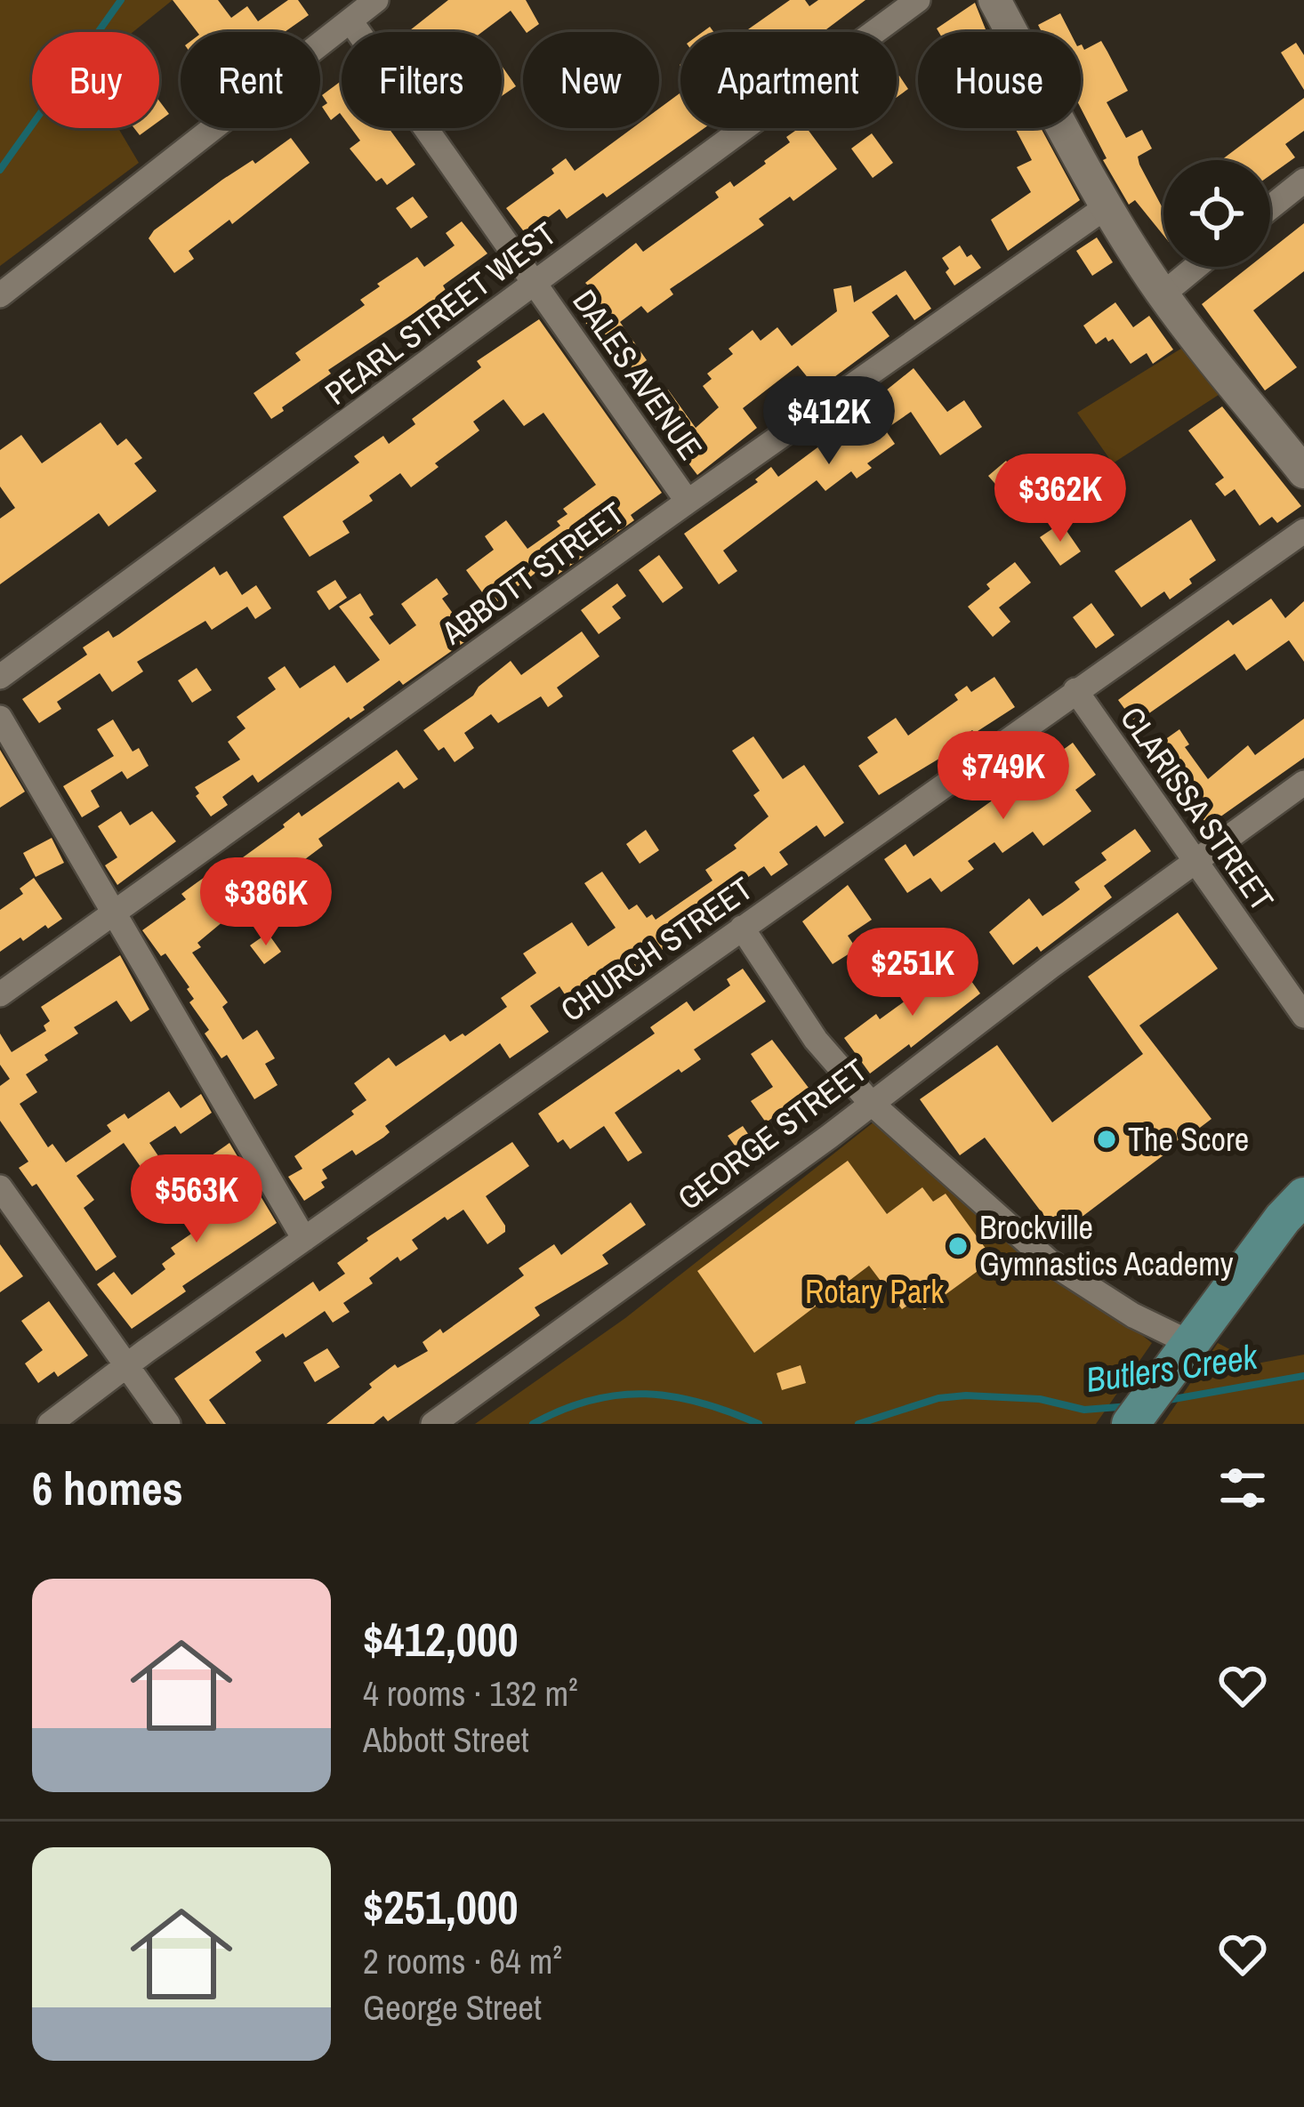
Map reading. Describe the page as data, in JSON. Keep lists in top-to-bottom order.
{
  "streets": {
    "street": [
      "PEARL STREET WEST",
      "DALES AVENUE",
      "ABBOTT STREET",
      "CLARISSA STREET",
      "CHURCH STREET",
      "GEORGE STREET"
    ]
  },
  "crossings": [
    ["PEARL STREET WEST", "DALES AVENUE"],
    ["DALES AVENUE", "ABBOTT STREET"],
    ["CLARISSA STREET", "CHURCH STREET"],
    ["CLARISSA STREET", "GEORGE STREET"]
  ],
  "water": ["Butlers Creek"],
  "parks": ["Rotary Park"],
  "places": ["The Score", "Brockville Gymnastics Academy"],
  "page": {
    "chip": [
      "Buy",
      "Rent",
      "Filters",
      "New",
      "Apartment",
      "House"
    ],
    "price": [
      "$412K",
      "$362K",
      "$749K",
      "$386K",
      "$251K",
      "$563K"
    ],
    "heading": "6 homes",
    "list": [
      {
        "name": "$412,000",
        "note": "4 rooms · 132 m² · Abbott Street"
      },
      {
        "name": "$251,000",
        "note": "2 rooms · 64 m² · George Street"
      }
    ]
  }
}
